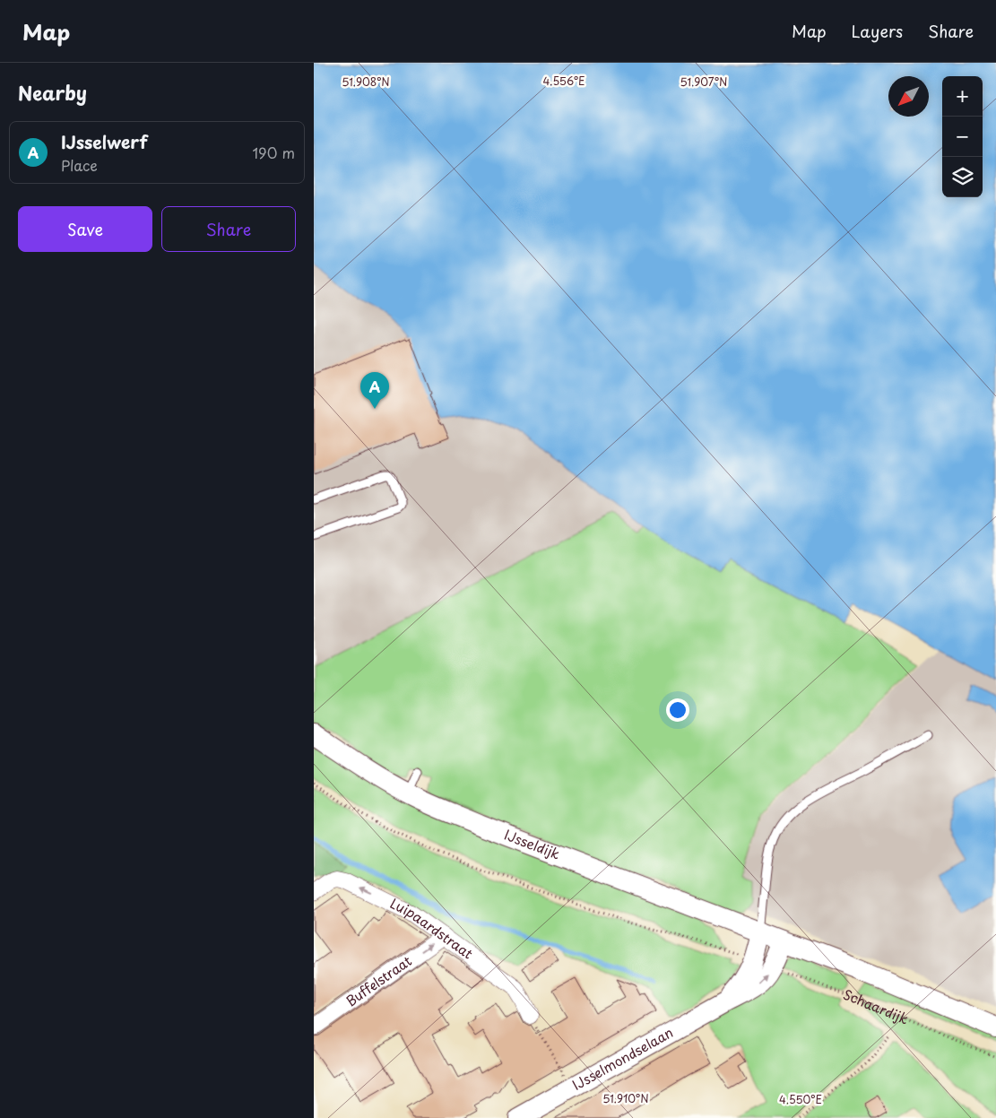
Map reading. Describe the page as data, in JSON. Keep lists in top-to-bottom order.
{
  "streets": {
    "street": [
      "IJsseldijk",
      "Luipaardstraat",
      "Buffelstraat",
      "Schaardijk",
      "IJsselmondselaan"
    ]
  },
  "crossings": [
    ["IJsseldijk", "Schaardijk"],
    ["IJsseldijk", "IJsselmondselaan"],
    ["Luipaardstraat", "Buffelstraat"],
    ["Schaardijk", "IJsselmondselaan"]
  ],
  "one_way": ["Luipaardstraat", "Buffelstraat"],
  "north": "bottom left",
  "page": {
    "header": "Map",
    "nav": ["Map", "Layers", "Share"],
    "heading": "Nearby",
    "map_buttons": ["+", "−"],
    "list": [
      {
        "mark": "A",
        "name": "IJsselwerf",
        "note": "Place",
        "value": "190 m"
      }
    ],
    "buttons": ["Save", "Share"],
    "pins": "A"
  },
  "coordinates": [
    "4.556°E",
    "51.908°N",
    "51.907°N",
    "51.910°N",
    "4.550°E"
  ]
}
